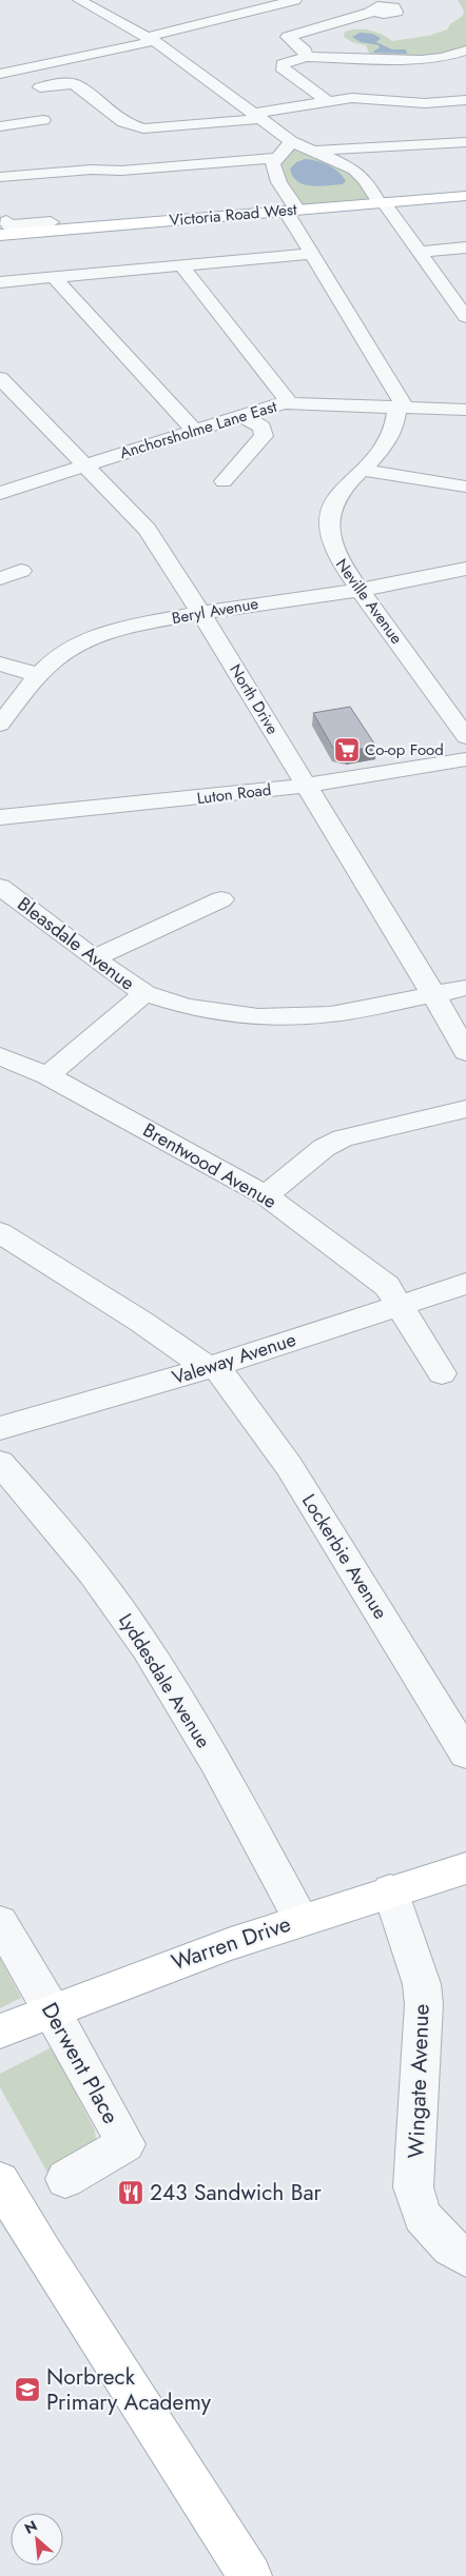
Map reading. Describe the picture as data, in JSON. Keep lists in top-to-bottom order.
{
  "streets": {
    "main road": ["Victoria Road West", "Warren Drive"],
    "street": [
      "Anchorsholme Lane East",
      "Neville Avenue",
      "Beryl Avenue",
      "North Drive",
      "Luton Road",
      "Bleasdale Avenue",
      "Brentwood Avenue",
      "Valeway Avenue",
      "Lockerbie Avenue",
      "Lyddesdale Avenue",
      "Derwent Place",
      "Wingate Avenue"
    ]
  },
  "crossings": [
    ["Anchorsholme Lane East", "Neville Avenue"],
    ["Anchorsholme Lane East", "North Drive"],
    ["Neville Avenue", "Beryl Avenue"],
    ["Beryl Avenue", "North Drive"],
    ["North Drive", "Luton Road"],
    ["North Drive", "Bleasdale Avenue"],
    ["Brentwood Avenue", "Valeway Avenue"],
    ["Valeway Avenue", "Lockerbie Avenue"],
    ["Lyddesdale Avenue", "Warren Drive"],
    ["Warren Drive", "Derwent Place"],
    ["Warren Drive", "Wingate Avenue"]
  ],
  "places": {
    "supermarket": ["Co-op Food"],
    "restaurant": ["243 Sandwich Bar"],
    "school or university": ["Norbreck Primary Academy"]
  },
  "north": "top left"
}
